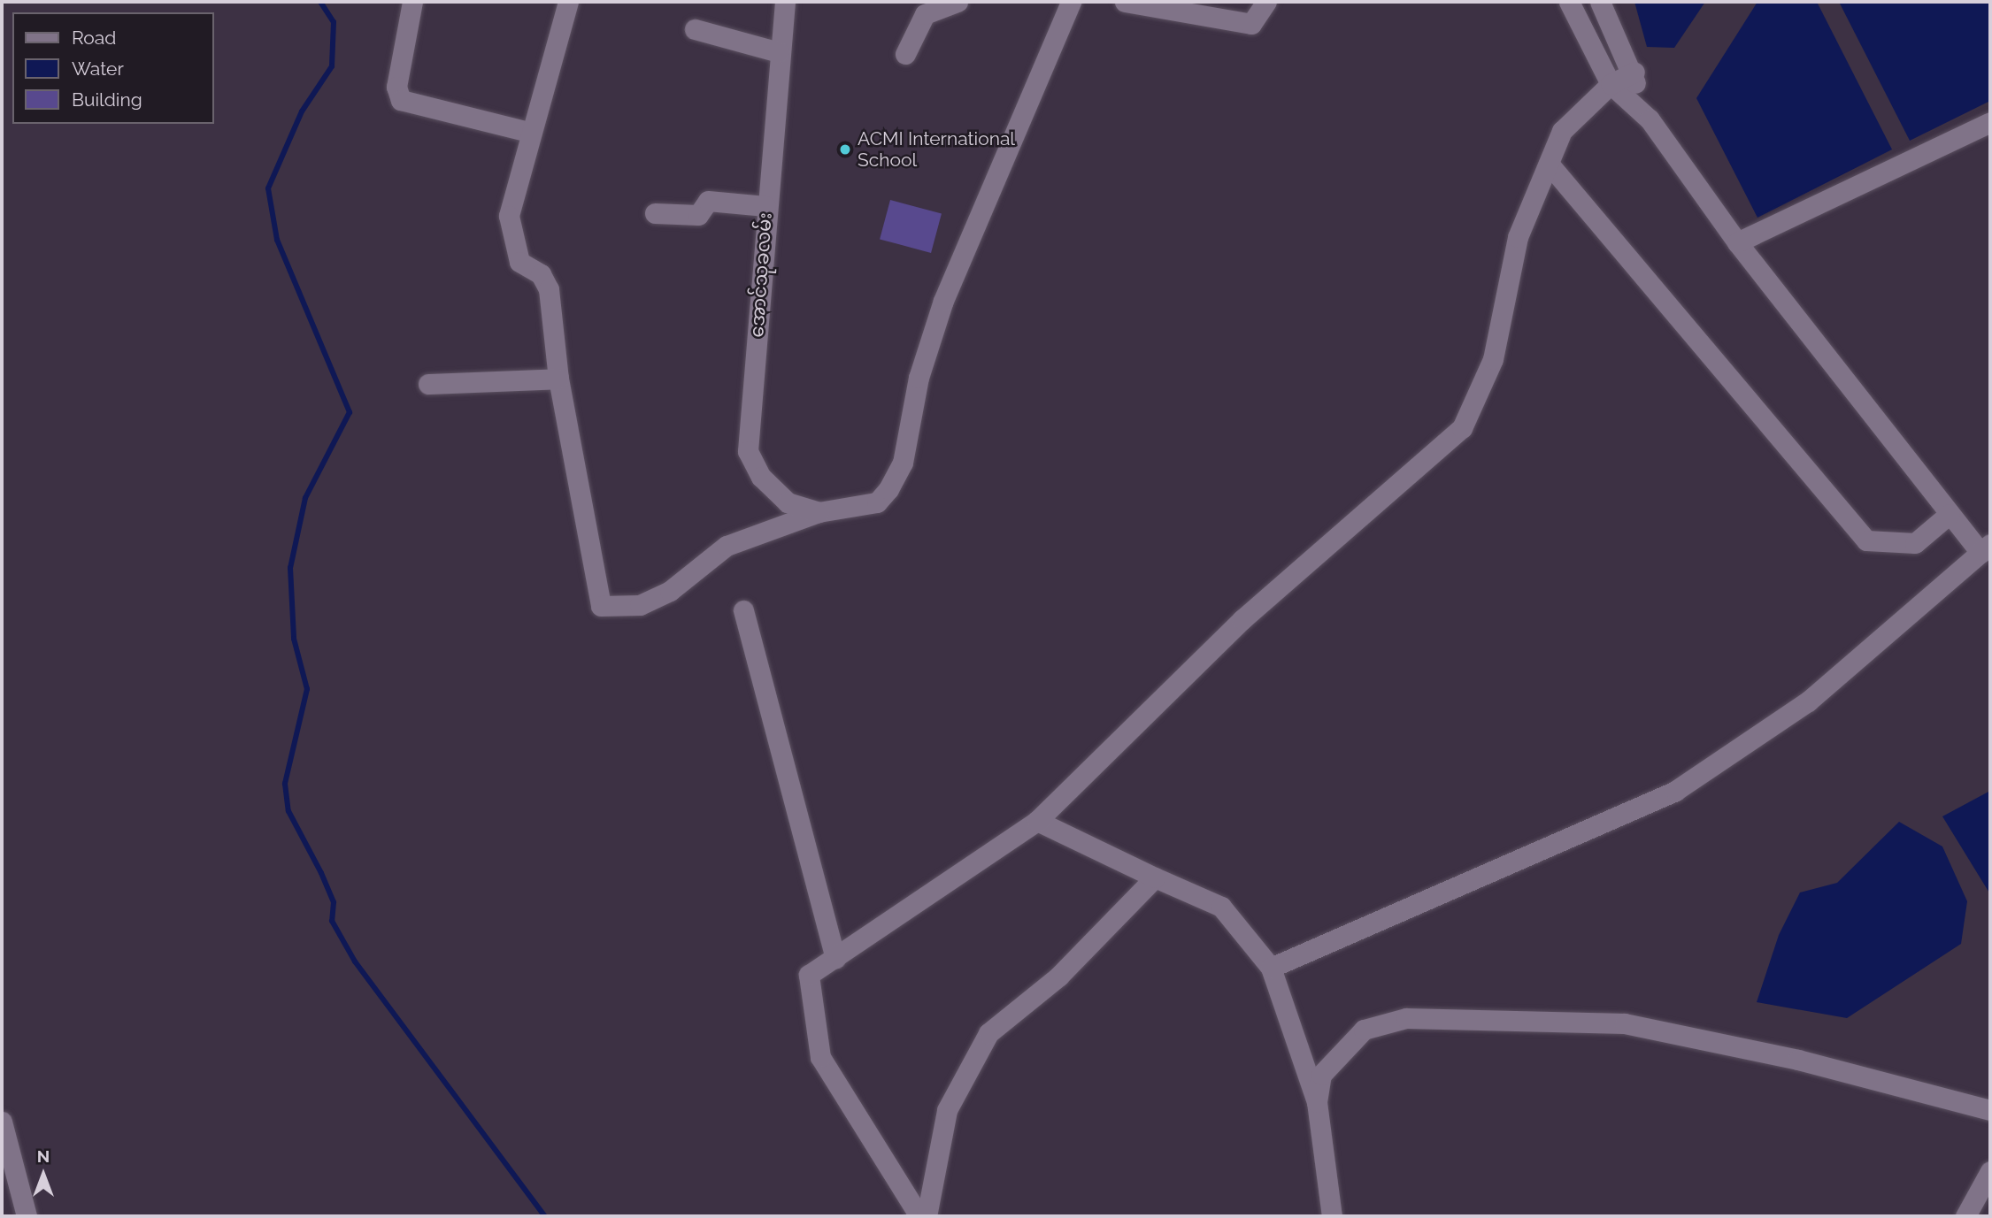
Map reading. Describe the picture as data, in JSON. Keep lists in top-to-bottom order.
{
  "streets": {
    "street": ["အောင်သုခလမ်း"]
  },
  "places": ["ACMI International School"],
  "legend": ["Road", "Water", "Building"],
  "north": "top"
}
